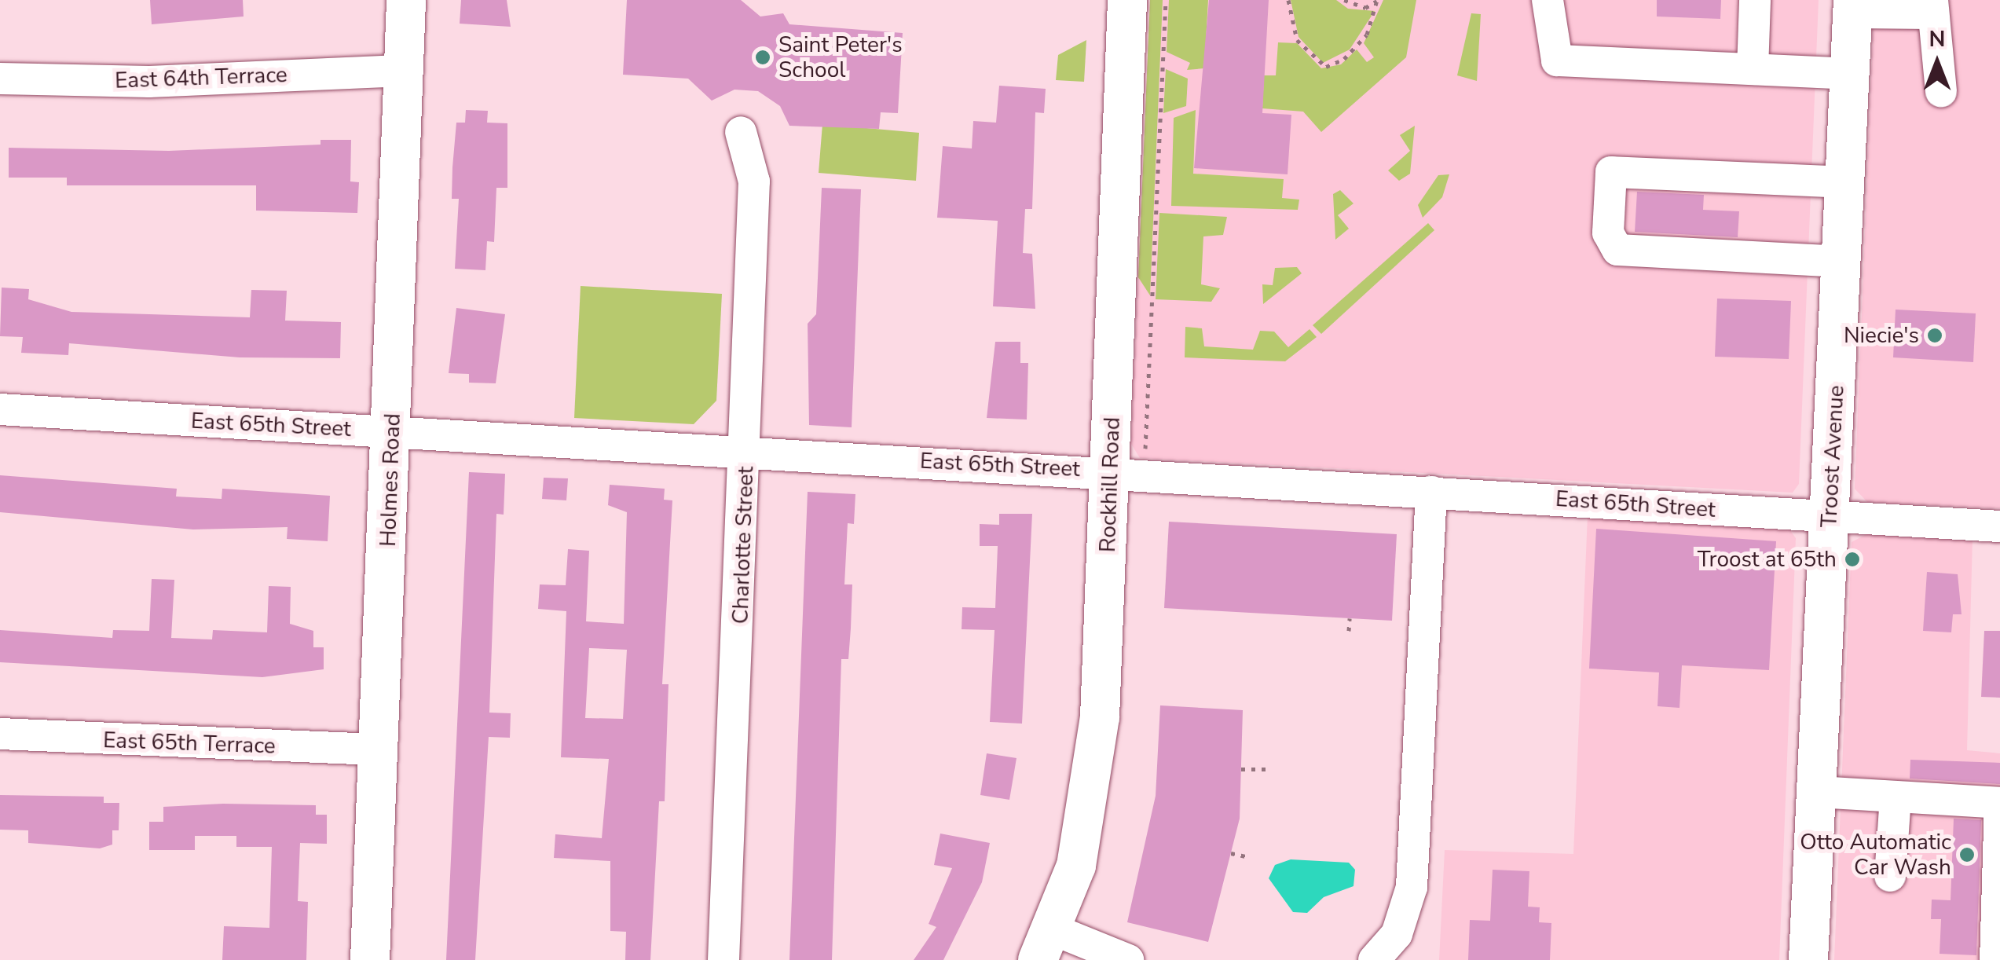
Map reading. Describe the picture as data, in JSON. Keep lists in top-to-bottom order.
{
  "streets": {
    "main road": ["Troost Avenue", "Holmes Road", "Rockhill Road"],
    "street": [
      "East 64th Terrace",
      "East 65th Street",
      "Charlotte Street",
      "East 65th Terrace"
    ]
  },
  "crossings": [
    ["East 64th Terrace", "Holmes Road"],
    ["East 65th Street", "Troost Avenue"],
    ["East 65th Street", "Holmes Road"],
    ["East 65th Street", "Rockhill Road"],
    ["East 65th Street", "Charlotte Street"],
    ["Holmes Road", "East 65th Terrace"]
  ],
  "places": [
    "Saint Peter's School",
    "Niecie's",
    "Troost at 65th",
    "Otto Automatic Car Wash"
  ],
  "north": "top"
}
